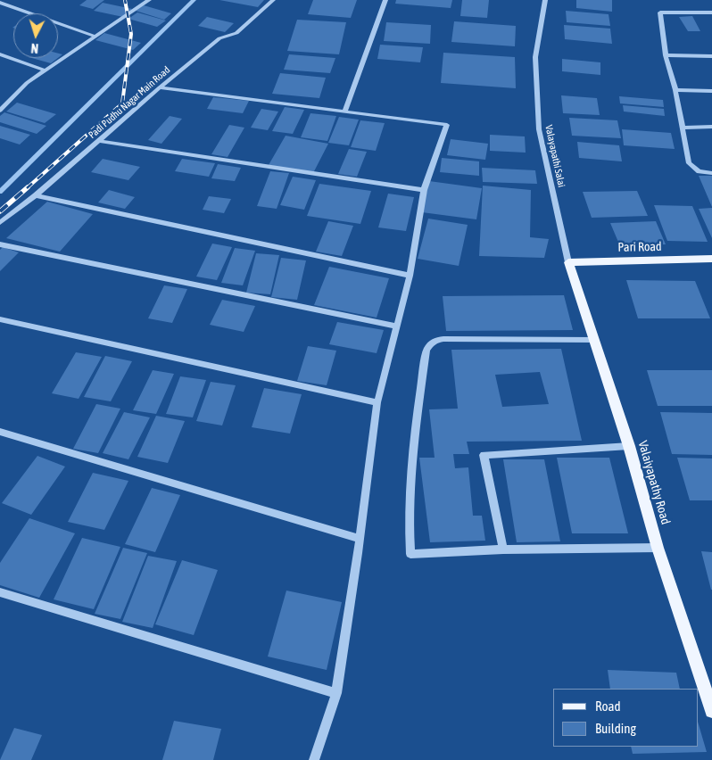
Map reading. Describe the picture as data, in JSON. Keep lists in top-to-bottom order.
{
  "streets": {
    "main road": ["Pari Road", "Valaiyapathy Road"],
    "street": ["Padi Pudhu Nagar Main Road", "Valayapathi Salai"]
  },
  "crossings": [
    ["Valayapathi Salai", "Pari Road"],
    ["Valayapathi Salai", "Valaiyapathy Road"],
    ["Pari Road", "Valaiyapathy Road"]
  ],
  "legend": ["Road", "Building"],
  "north": "bottom"
}
